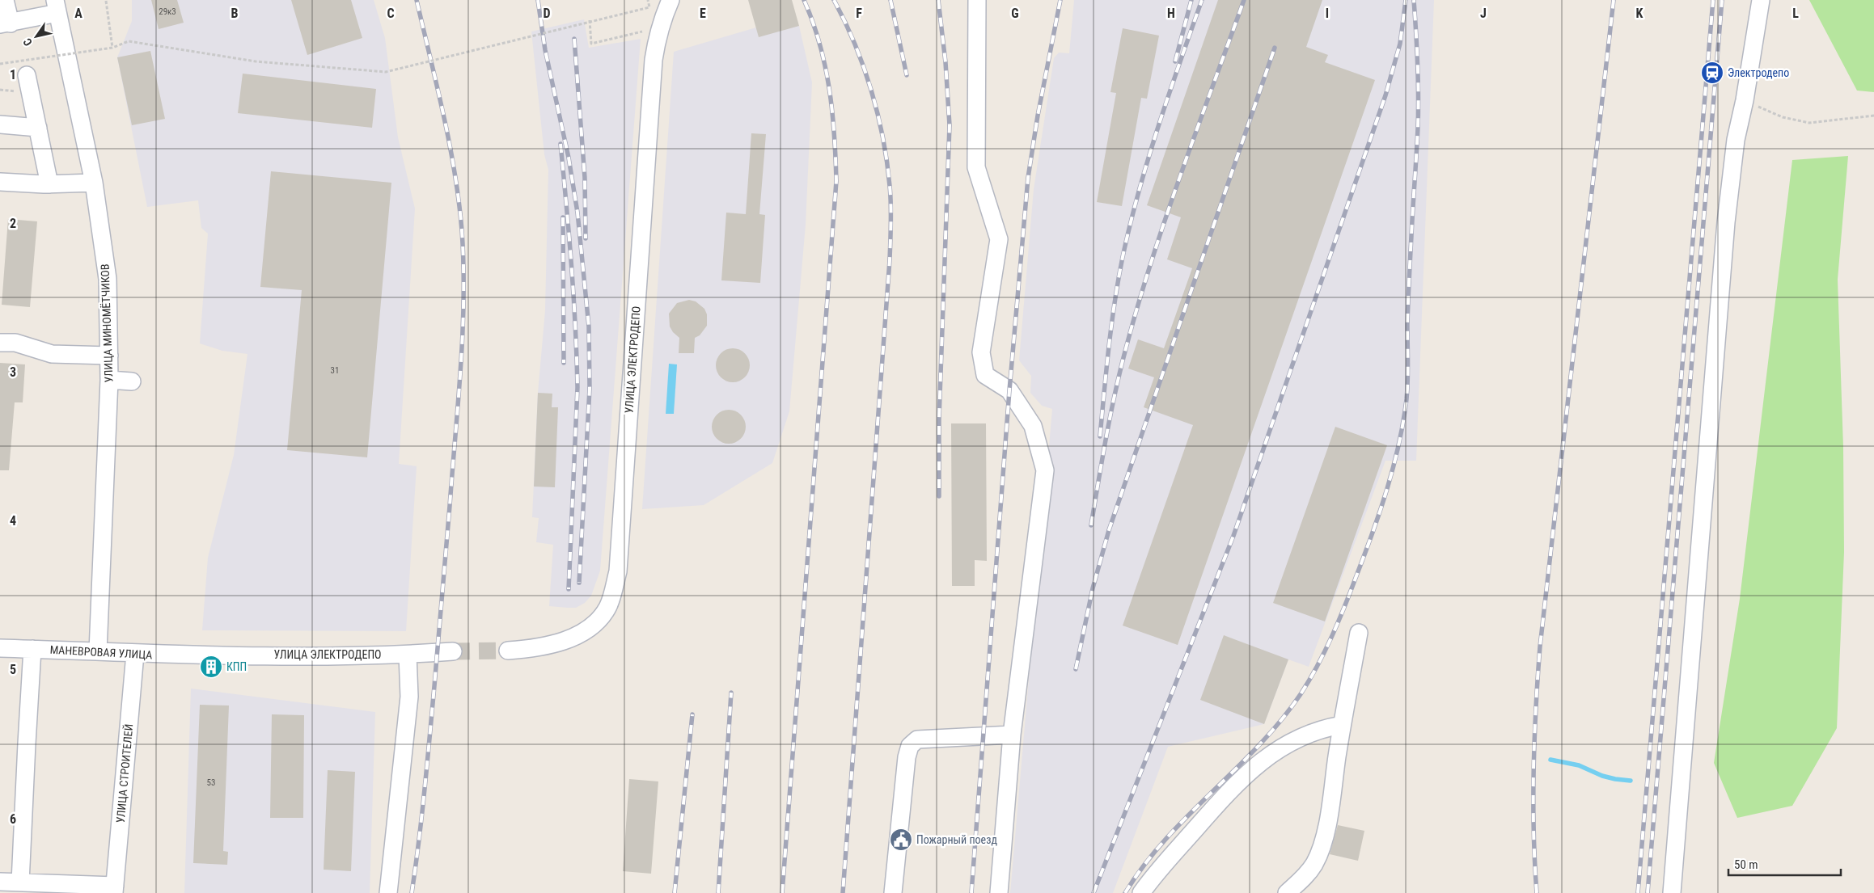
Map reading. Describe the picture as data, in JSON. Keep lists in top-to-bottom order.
{
  "streets": {
    "street": [
      "УЛИЦА МИНОМЁТЧИКОВ",
      "УЛИЦА ЭЛЕКТРОДЕПО",
      "МАНЕВРОВАЯ УЛИЦА",
      "УЛИЦА СТРОИТЕЛЕЙ"
    ]
  },
  "crossings": [
    ["УЛИЦА МИНОМЁТЧИКОВ", "МАНЕВРОВАЯ УЛИЦА"],
    ["УЛИЦА ЭЛЕКТРОДЕПО", "МАНЕВРОВАЯ УЛИЦА"],
    ["МАНЕВРОВАЯ УЛИЦА", "УЛИЦА СТРОИТЕЛЕЙ"]
  ],
  "places": {
    "station": ["Электродепо"],
    "building": ["КПП"],
    "public building": ["Пожарный поезд"]
  },
  "house_numbers": ["29к3", "31", "53"],
  "scale_bar": "50 m",
  "north": "bottom left",
  "grid": {
    "columns": [
      "A",
      "B",
      "C",
      "D",
      "E",
      "F",
      "G",
      "H",
      "I",
      "J",
      "K",
      "L"
    ],
    "rows": [
      "1",
      "2",
      "3",
      "4",
      "5",
      "6"
    ]
  }
}
